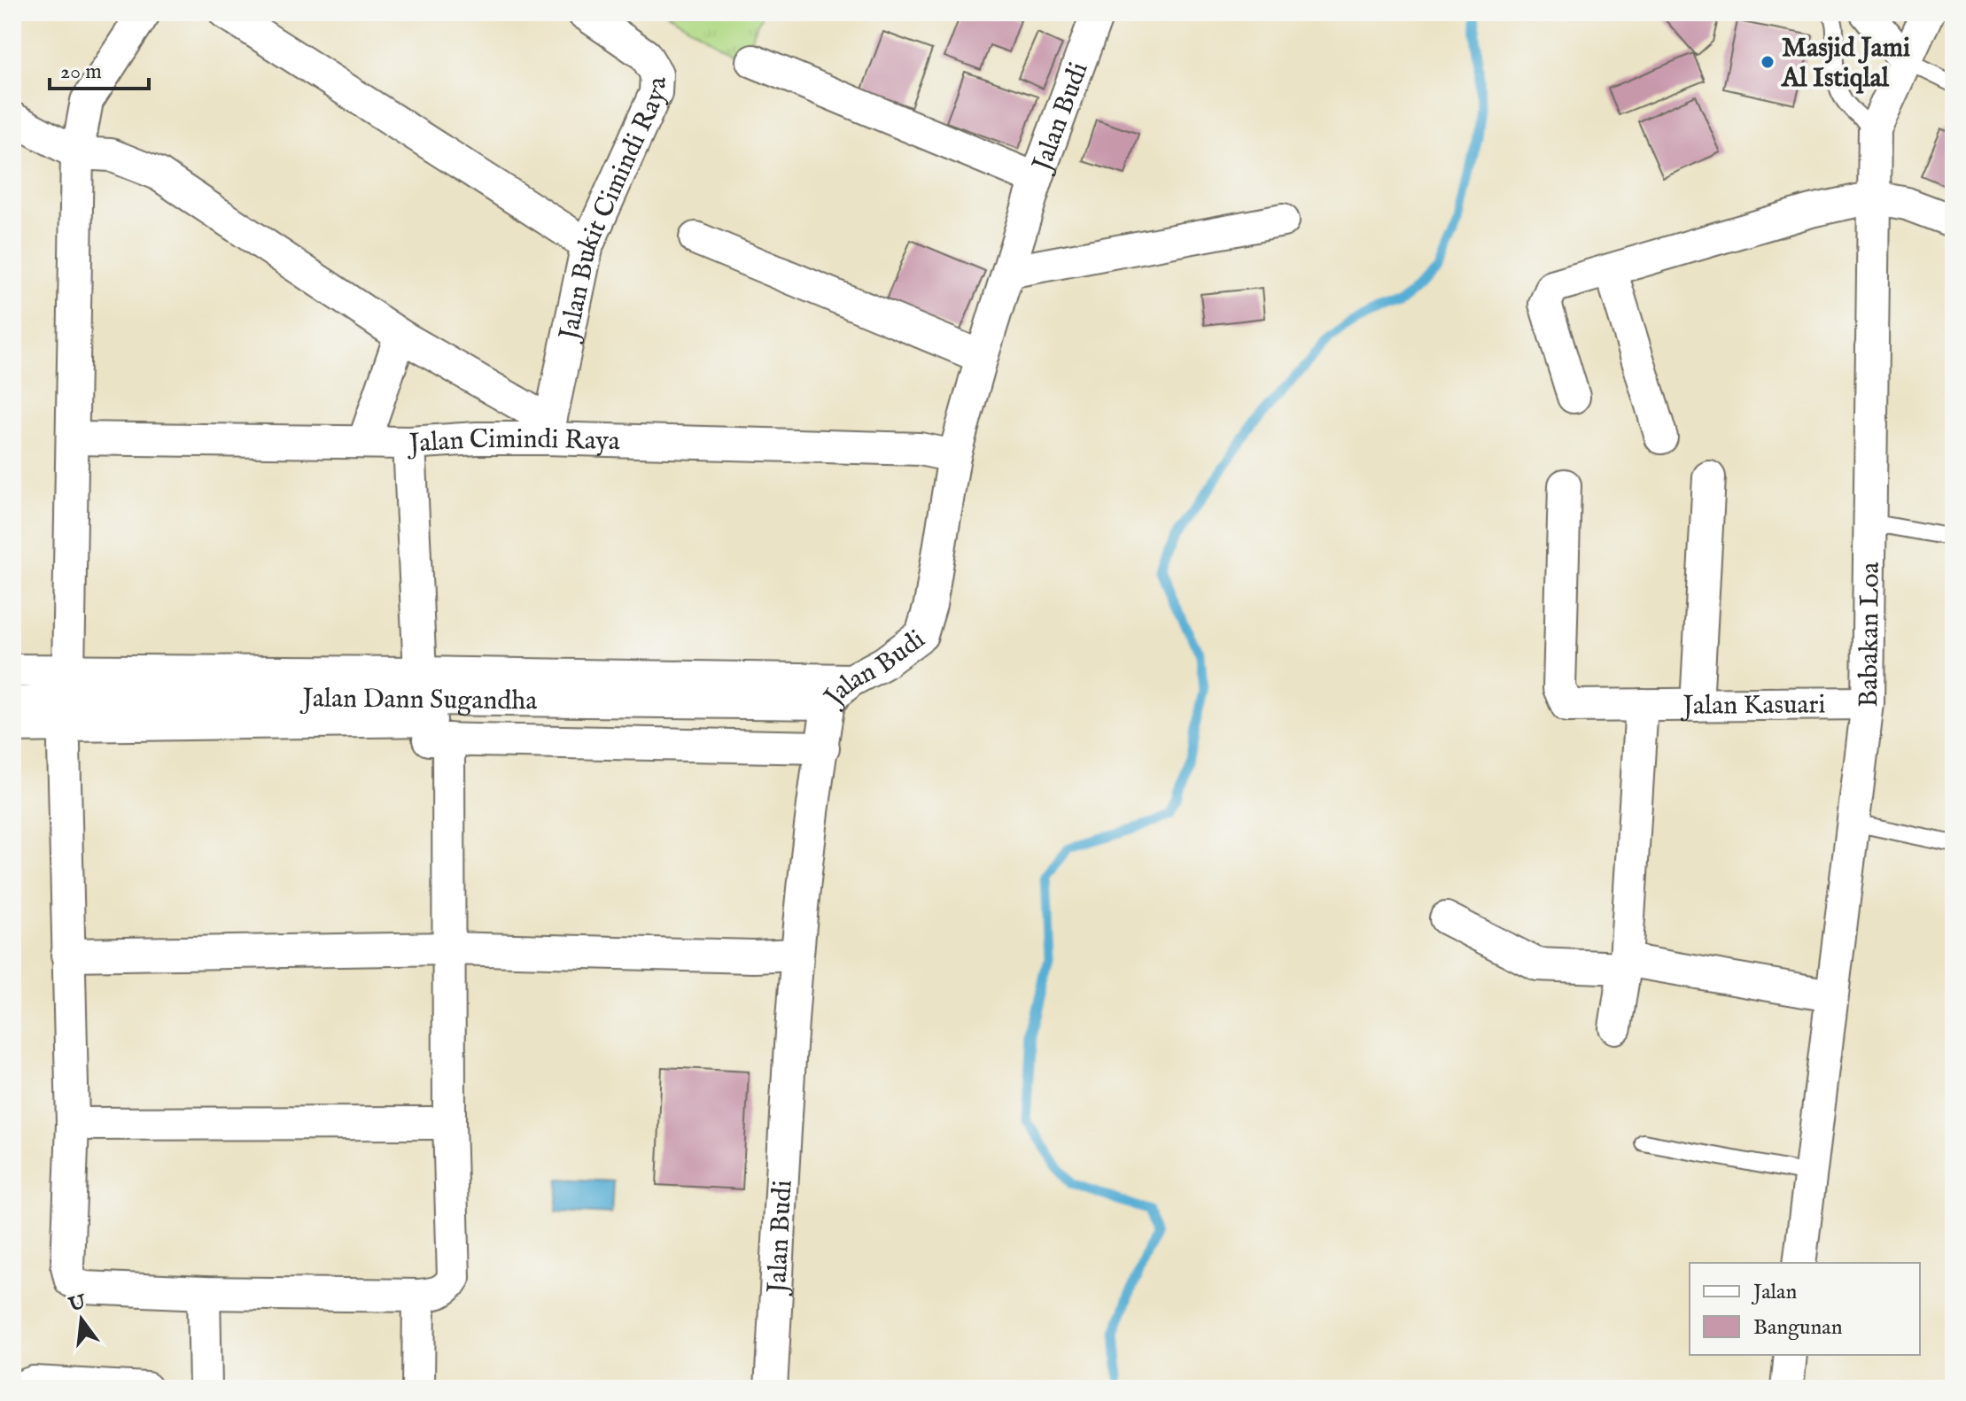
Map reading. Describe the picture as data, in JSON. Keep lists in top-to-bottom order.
{
  "streets": {
    "street": [
      "Jalan Budi",
      "Jalan Bukit Cimindi Raya",
      "Jalan Cimindi Raya",
      "Babakan Loa",
      "Jalan Dann Sugandha",
      "Jalan Kasuari"
    ]
  },
  "crossings": [
    ["Jalan Budi", "Jalan Cimindi Raya"],
    ["Jalan Budi", "Jalan Dann Sugandha"],
    ["Jalan Bukit Cimindi Raya", "Jalan Cimindi Raya"],
    ["Babakan Loa", "Jalan Kasuari"]
  ],
  "places": ["Masjid Jami Al Istiqlal"],
  "legend": ["Jalan", "Bangunan"],
  "scale_bar": "20 m",
  "north": "top"
}
